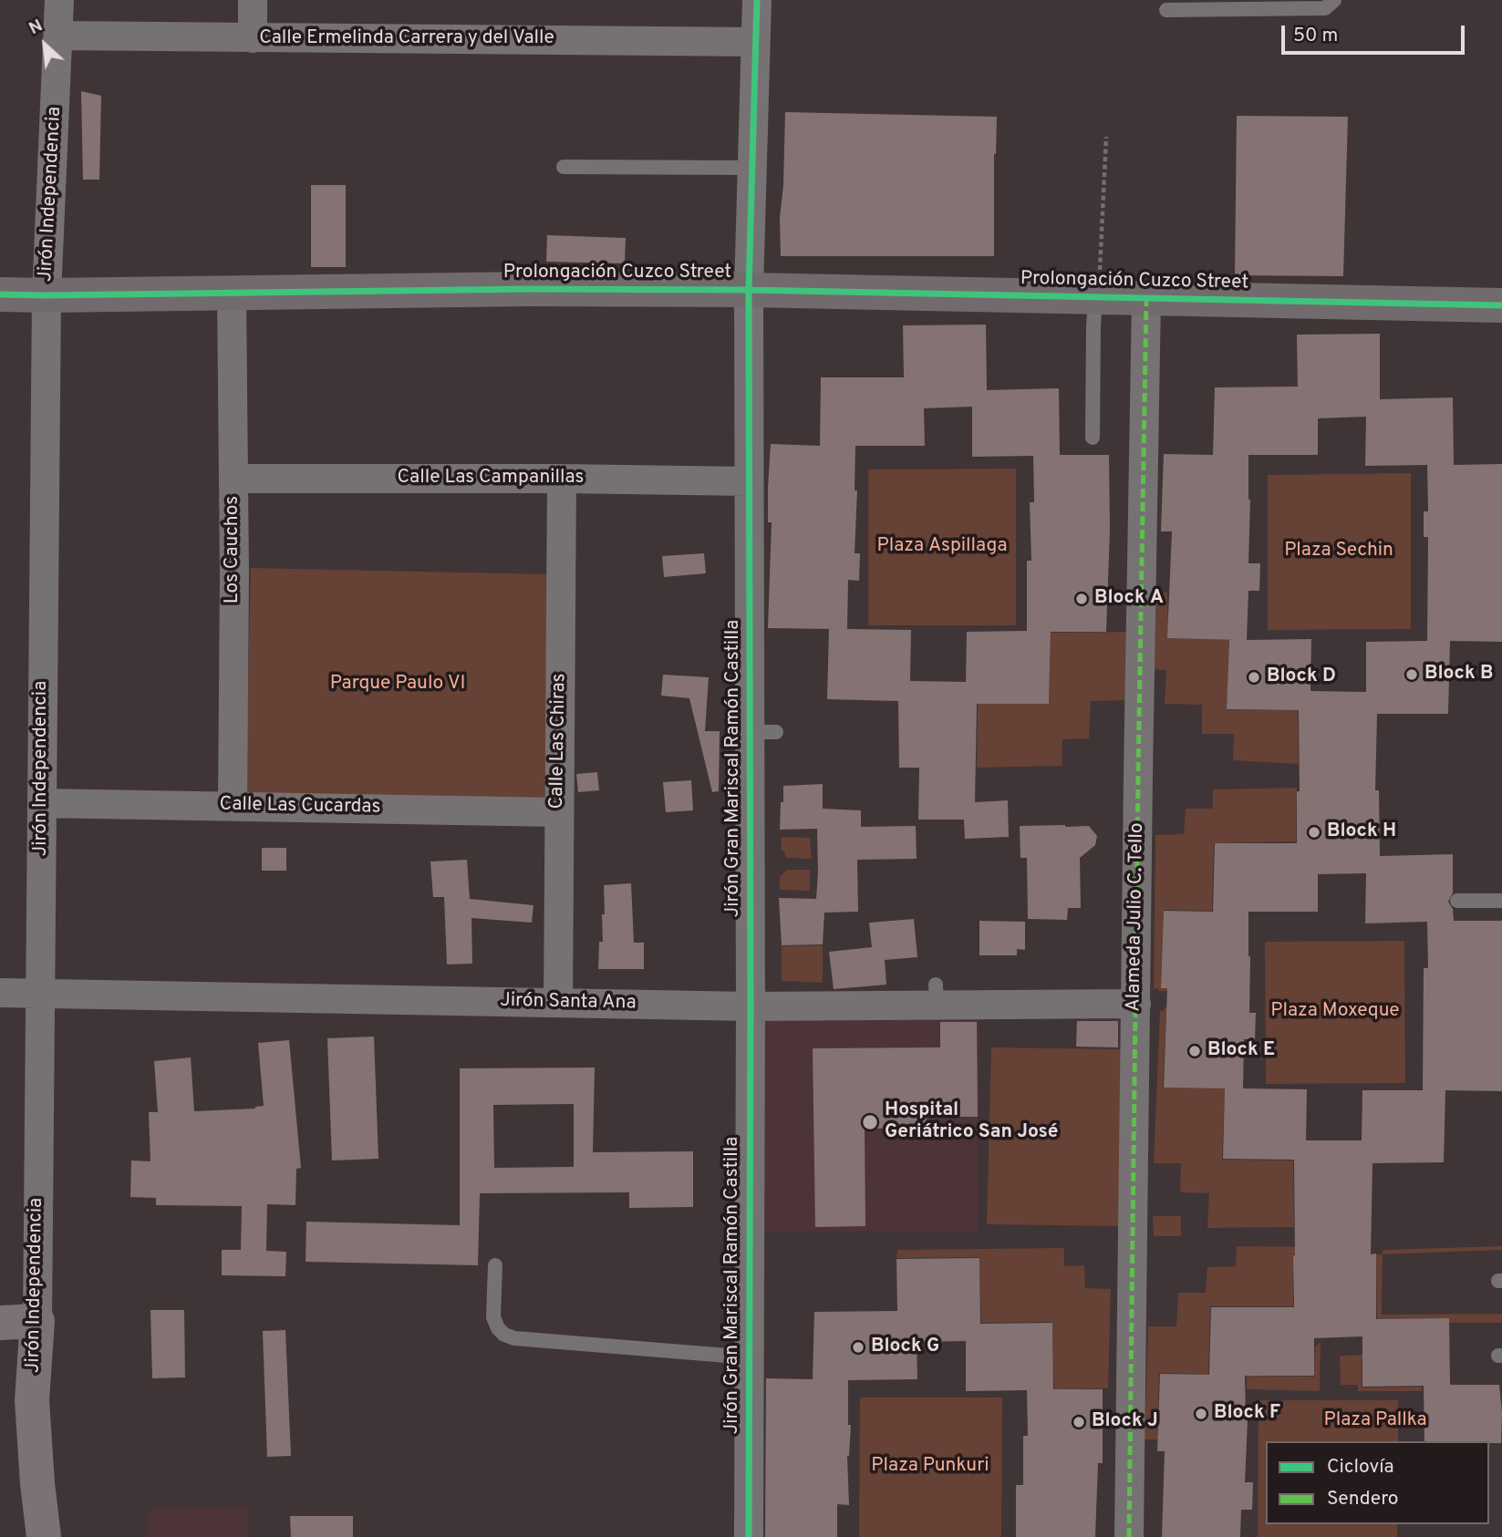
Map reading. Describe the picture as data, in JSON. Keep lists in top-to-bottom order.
{
  "streets": {
    "main road": ["Jirón Independencia"],
    "street": [
      "Calle Ermelinda Carrera y del Valle",
      "Prolongación Cuzco Street",
      "Calle Las Campanillas",
      "Los Cauchos",
      "Calle Las Chiras",
      "Jirón Gran Mariscal Ramón Castilla",
      "Calle Las Cucardas",
      "Alameda Julio C. Tello",
      "Jirón Santa Ana"
    ]
  },
  "crossings": [
    ["Calle Ermelinda Carrera y del Valle", "Jirón Independencia"],
    ["Calle Ermelinda Carrera y del Valle", "Jirón Gran Mariscal Ramón Castilla"],
    ["Jirón Independencia", "Prolongación Cuzco Street"],
    ["Jirón Independencia", "Calle Las Cucardas"],
    ["Jirón Independencia", "Jirón Santa Ana"],
    ["Prolongación Cuzco Street", "Los Cauchos"],
    ["Prolongación Cuzco Street", "Jirón Gran Mariscal Ramón Castilla"],
    ["Prolongación Cuzco Street", "Alameda Julio C. Tello"],
    ["Calle Las Campanillas", "Los Cauchos"],
    ["Calle Las Campanillas", "Calle Las Chiras"],
    ["Calle Las Campanillas", "Jirón Gran Mariscal Ramón Castilla"],
    ["Los Cauchos", "Calle Las Cucardas"],
    ["Calle Las Chiras", "Calle Las Cucardas"],
    ["Calle Las Chiras", "Jirón Santa Ana"],
    ["Jirón Gran Mariscal Ramón Castilla", "Jirón Santa Ana"],
    ["Alameda Julio C. Tello", "Jirón Santa Ana"]
  ],
  "parks": [
    "Plaza Aspillaga",
    "Plaza Sechin",
    "Parque Paulo Vl",
    "Plaza Moxeque",
    "Plaza Pallka",
    "Plaza Punkuri"
  ],
  "places": [
    "Block A",
    "Block B",
    "Block D",
    "Block H",
    "Block E",
    "Hospital Geriátrico San José",
    "Block G",
    "Block F",
    "Block J"
  ],
  "legend": ["Ciclovía", "Sendero"],
  "scale_bar": "50 m",
  "north": "top left"
}
